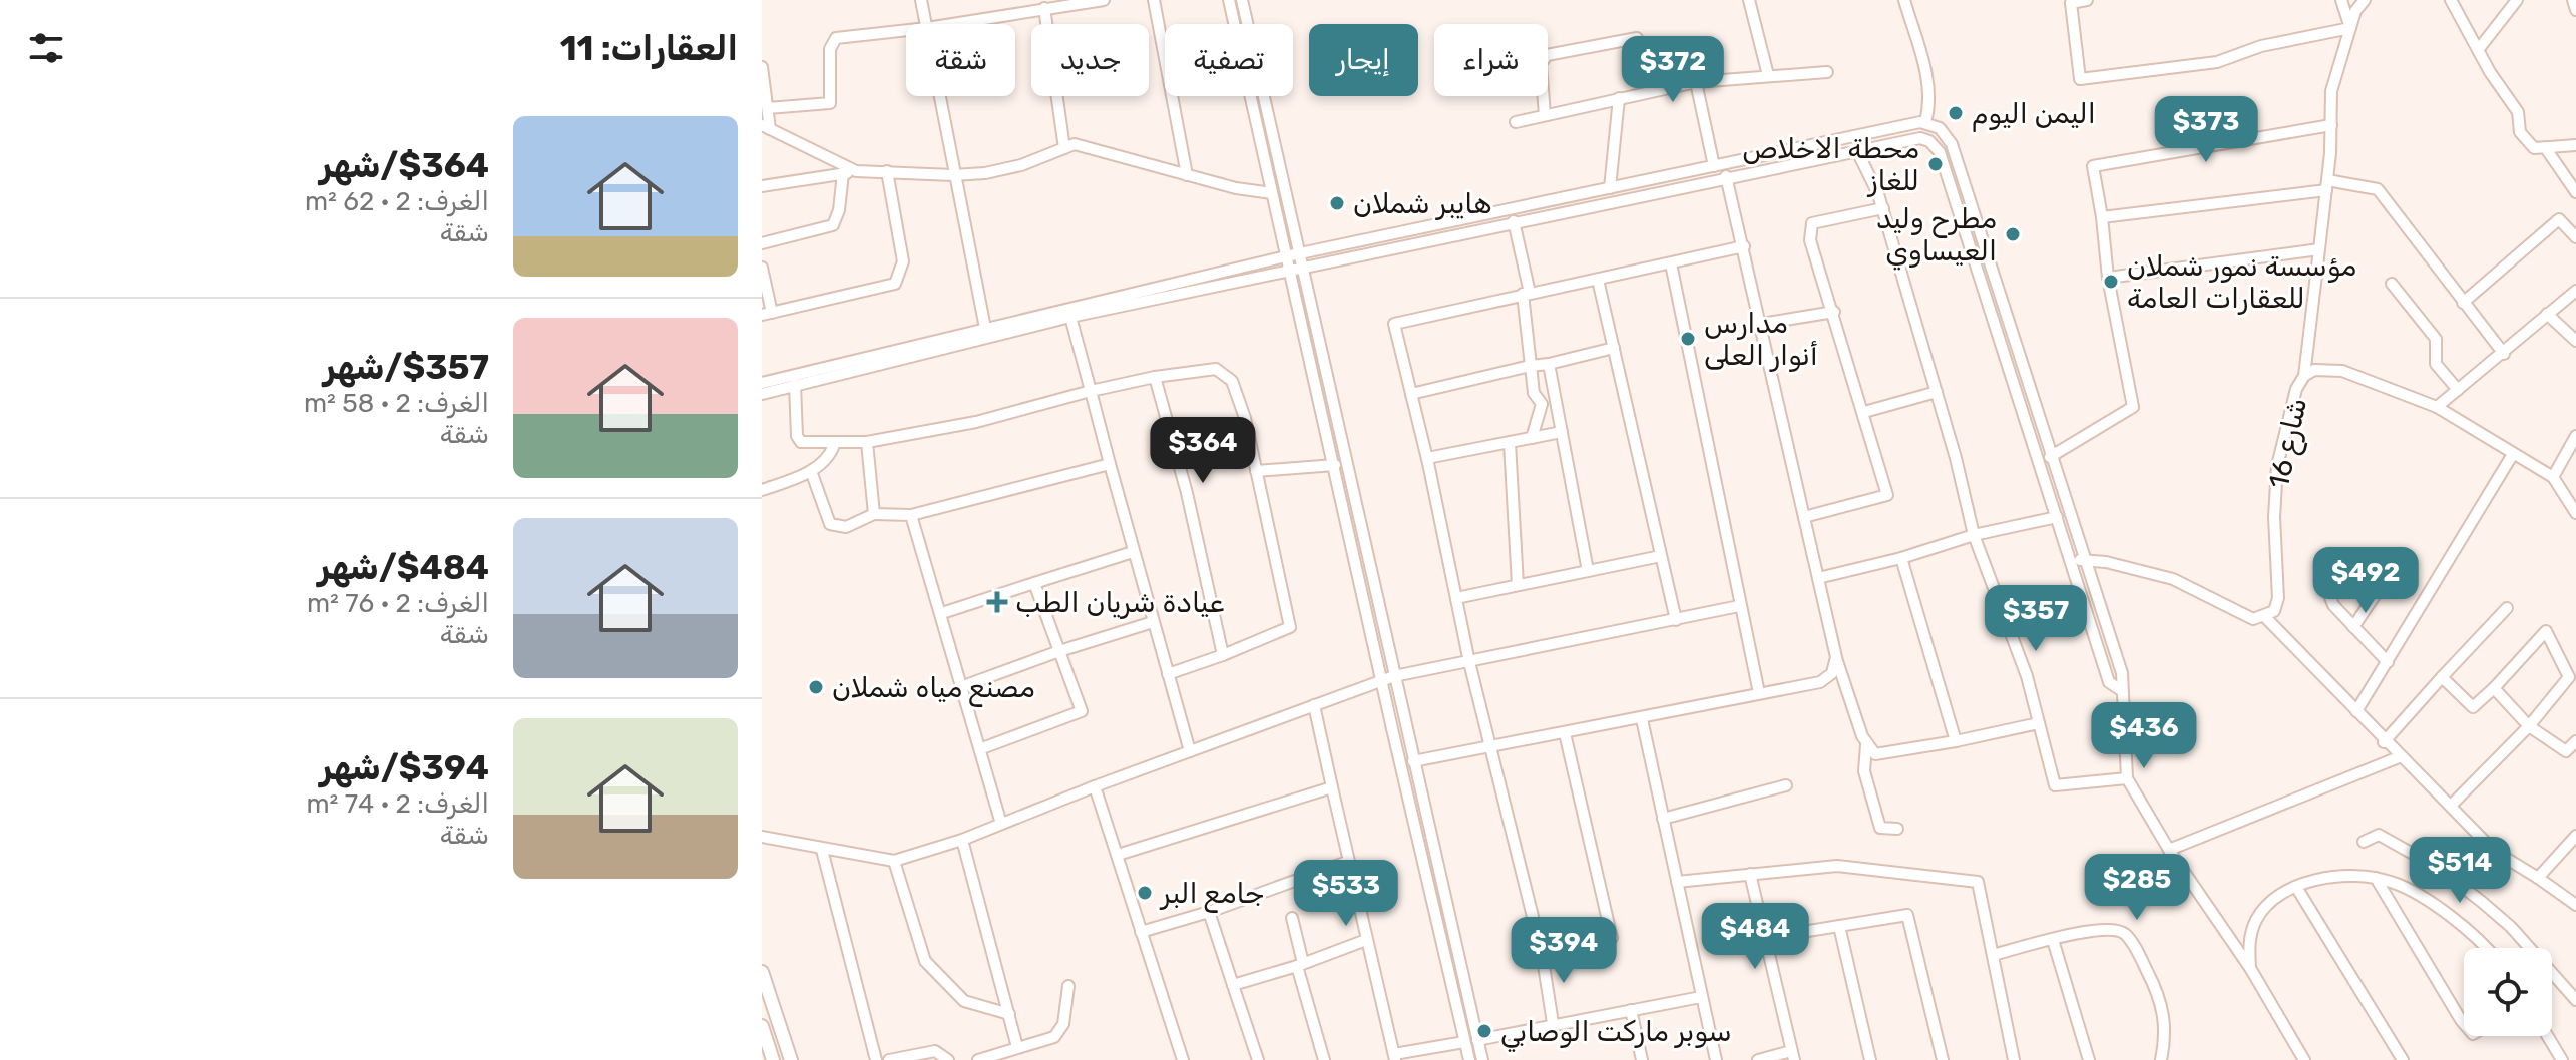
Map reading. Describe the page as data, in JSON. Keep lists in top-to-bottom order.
{
  "streets": {
    "street": ["شارع 16"]
  },
  "places": {
    "other": [
      "اليمن اليوم",
      "محطة الاخلاص للغاز",
      "هايبر شملان",
      "مطرح وليد العيساوي",
      "مؤسسة نمور شملان للعقارات العامة",
      "مدارس أنوار العلى",
      "مصنع مياه شملان",
      "جامع البر",
      "سوبر ماركت الوصابي"
    ],
    "health": ["عيادة شريان الطب"]
  },
  "page": {
    "heading": "العقارات: 11",
    "chip": [
      "شراء",
      "إيجار",
      "تصفية",
      "جديد",
      "شقة"
    ],
    "price": [
      "$372",
      "$373",
      "$364",
      "$492",
      "$357",
      "$436",
      "$514",
      "$285",
      "$533",
      "$484",
      "$394"
    ],
    "list": [
      {
        "name": "$364/شهر",
        "note": "الغرف: 2 · 62 m² · شقة"
      },
      {
        "name": "$357/شهر",
        "note": "الغرف: 2 · 58 m² · شقة"
      },
      {
        "name": "$484/شهر",
        "note": "الغرف: 2 · 76 m² · شقة"
      },
      {
        "name": "$394/شهر",
        "note": "الغرف: 2 · 74 m² · شقة"
      }
    ]
  }
}
